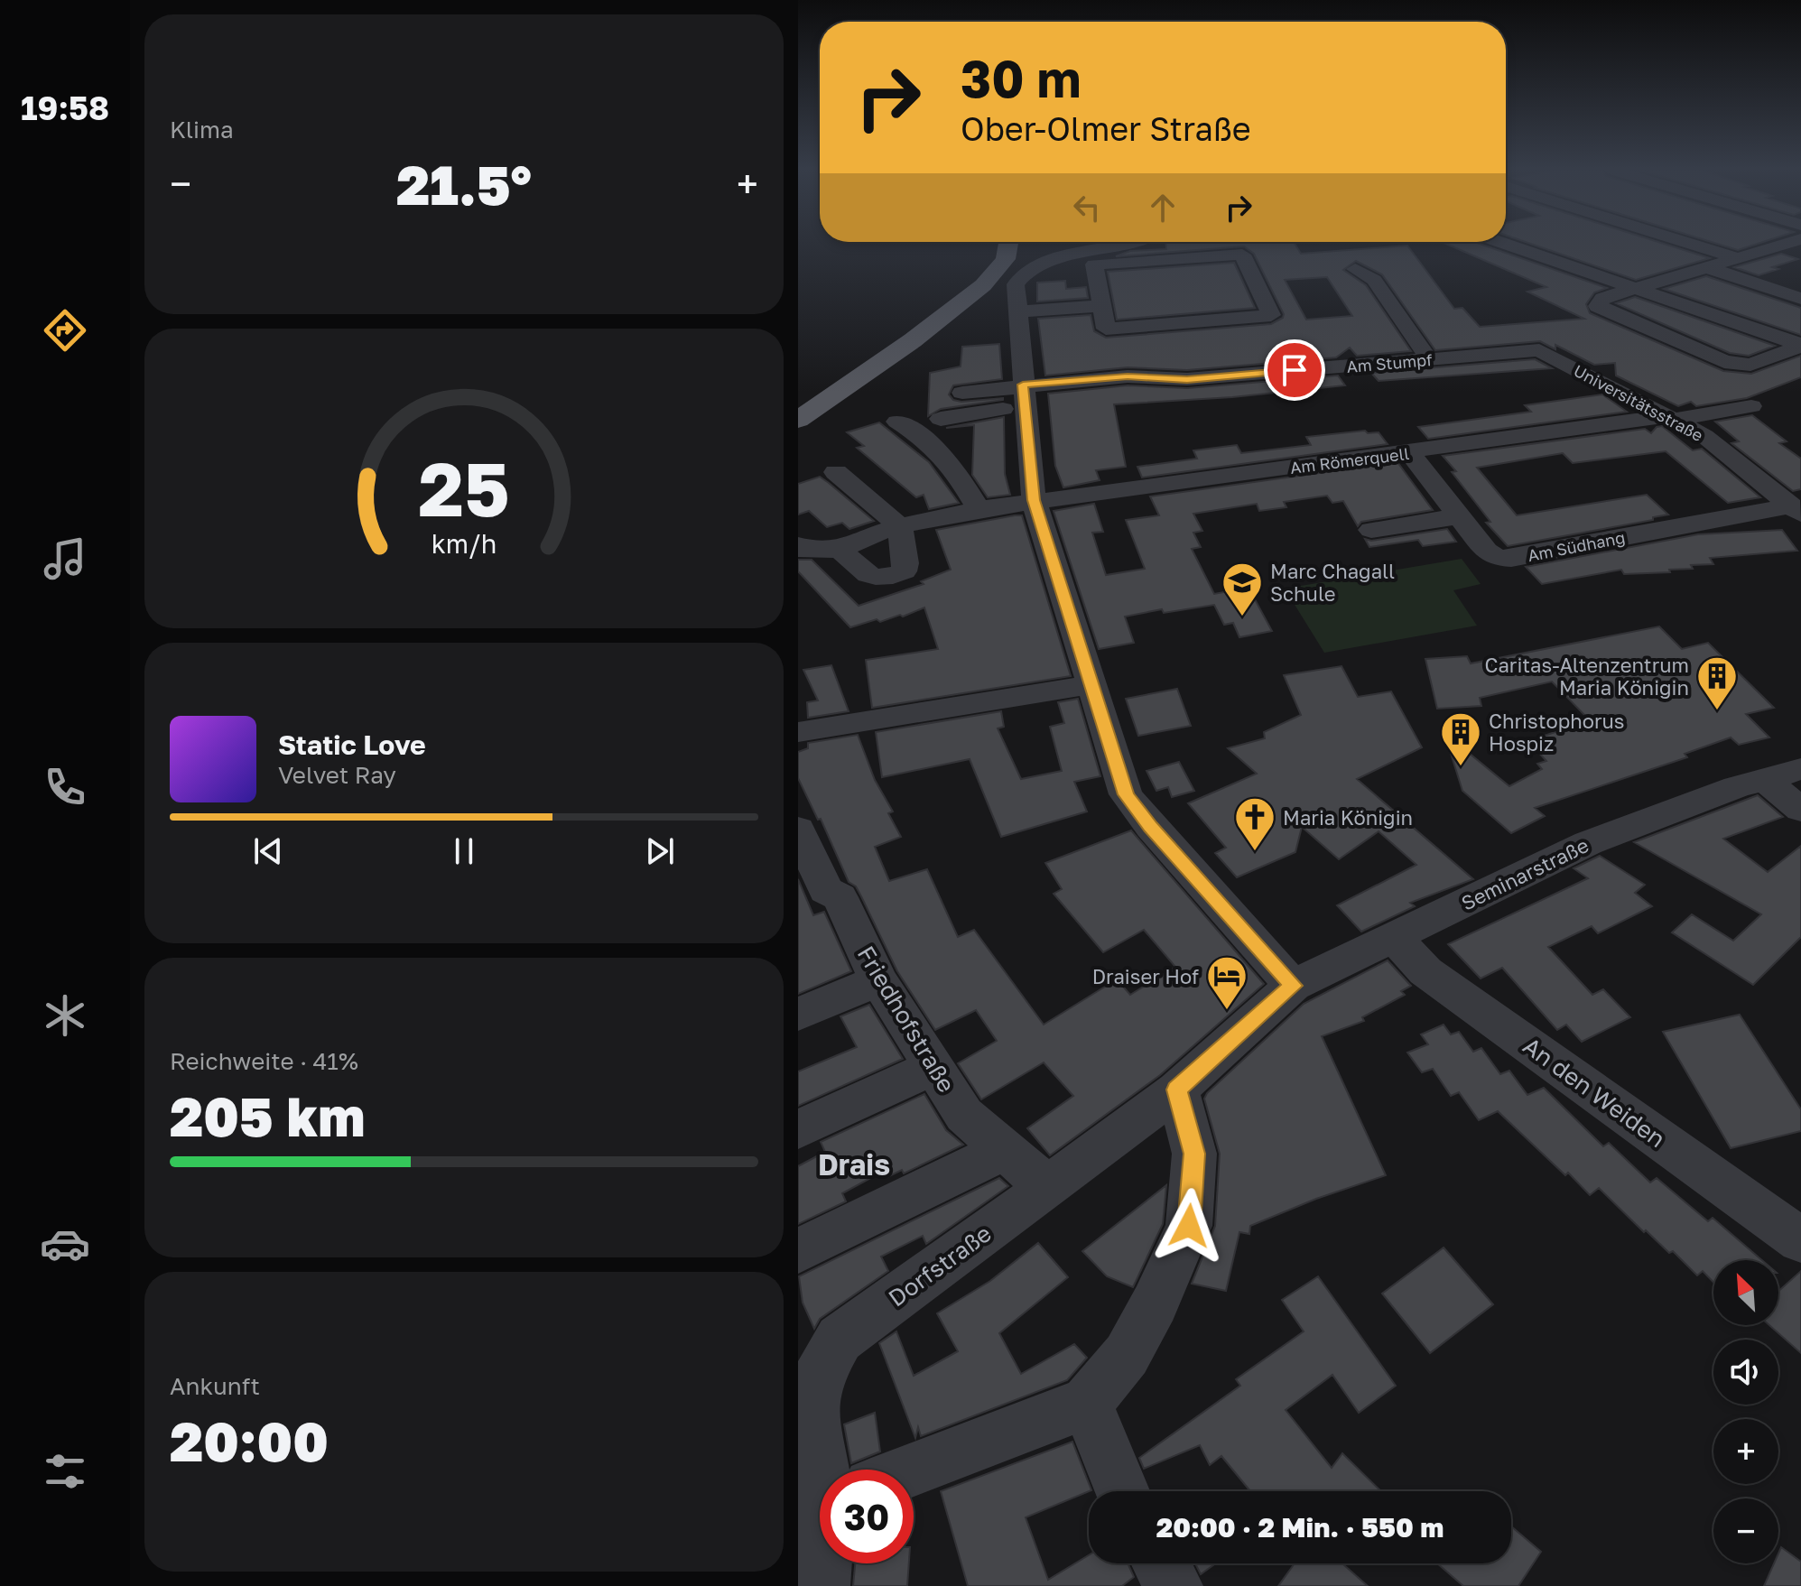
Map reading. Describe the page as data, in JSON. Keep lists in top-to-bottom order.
{
  "streets": {
    "street": [
      "Am Stumpf",
      "Universitätsstraße",
      "Am Römerquell",
      "Am Südhang",
      "Seminarstraße",
      "Friedhofstraße",
      "An den Weiden",
      "Dorfstraße"
    ]
  },
  "crossings": [
    ["Am Stumpf", "Universitätsstraße"],
    ["Universitätsstraße", "Am Römerquell"],
    ["Universitätsstraße", "Am Südhang"],
    ["Am Römerquell", "Am Südhang"],
    ["Seminarstraße", "An den Weiden"],
    ["Seminarstraße", "Dorfstraße"],
    ["Friedhofstraße", "Dorfstraße"]
  ],
  "districts": ["Drais"],
  "places": {
    "school or university": ["Marc Chagall Schule"],
    "building": ["Caritas-Altenzentrum Maria Königin", "Christophorus Hospiz"],
    "church": ["Maria Königin"],
    "hotel": ["Draiser Hof"]
  },
  "north": "top left",
  "page": {
    "tabs": "19:58",
    "tile": [
      "Klima",
      ["Reichweite · 41%", "205 km"],
      ["Ankunft", "20:00"]
    ],
    "turn": ["30 m", "Ober-Olmer Straße"],
    "heat": ["−", "21.5°", "+"],
    "song": ["Static Love", "Velvet Ray"],
    "map_buttons": ["+", "−"],
    "limit": "30",
    "trip": "20:00 · 2 Min. · 550 m",
    "gauge": ["25", "km/h"]
  }
}
